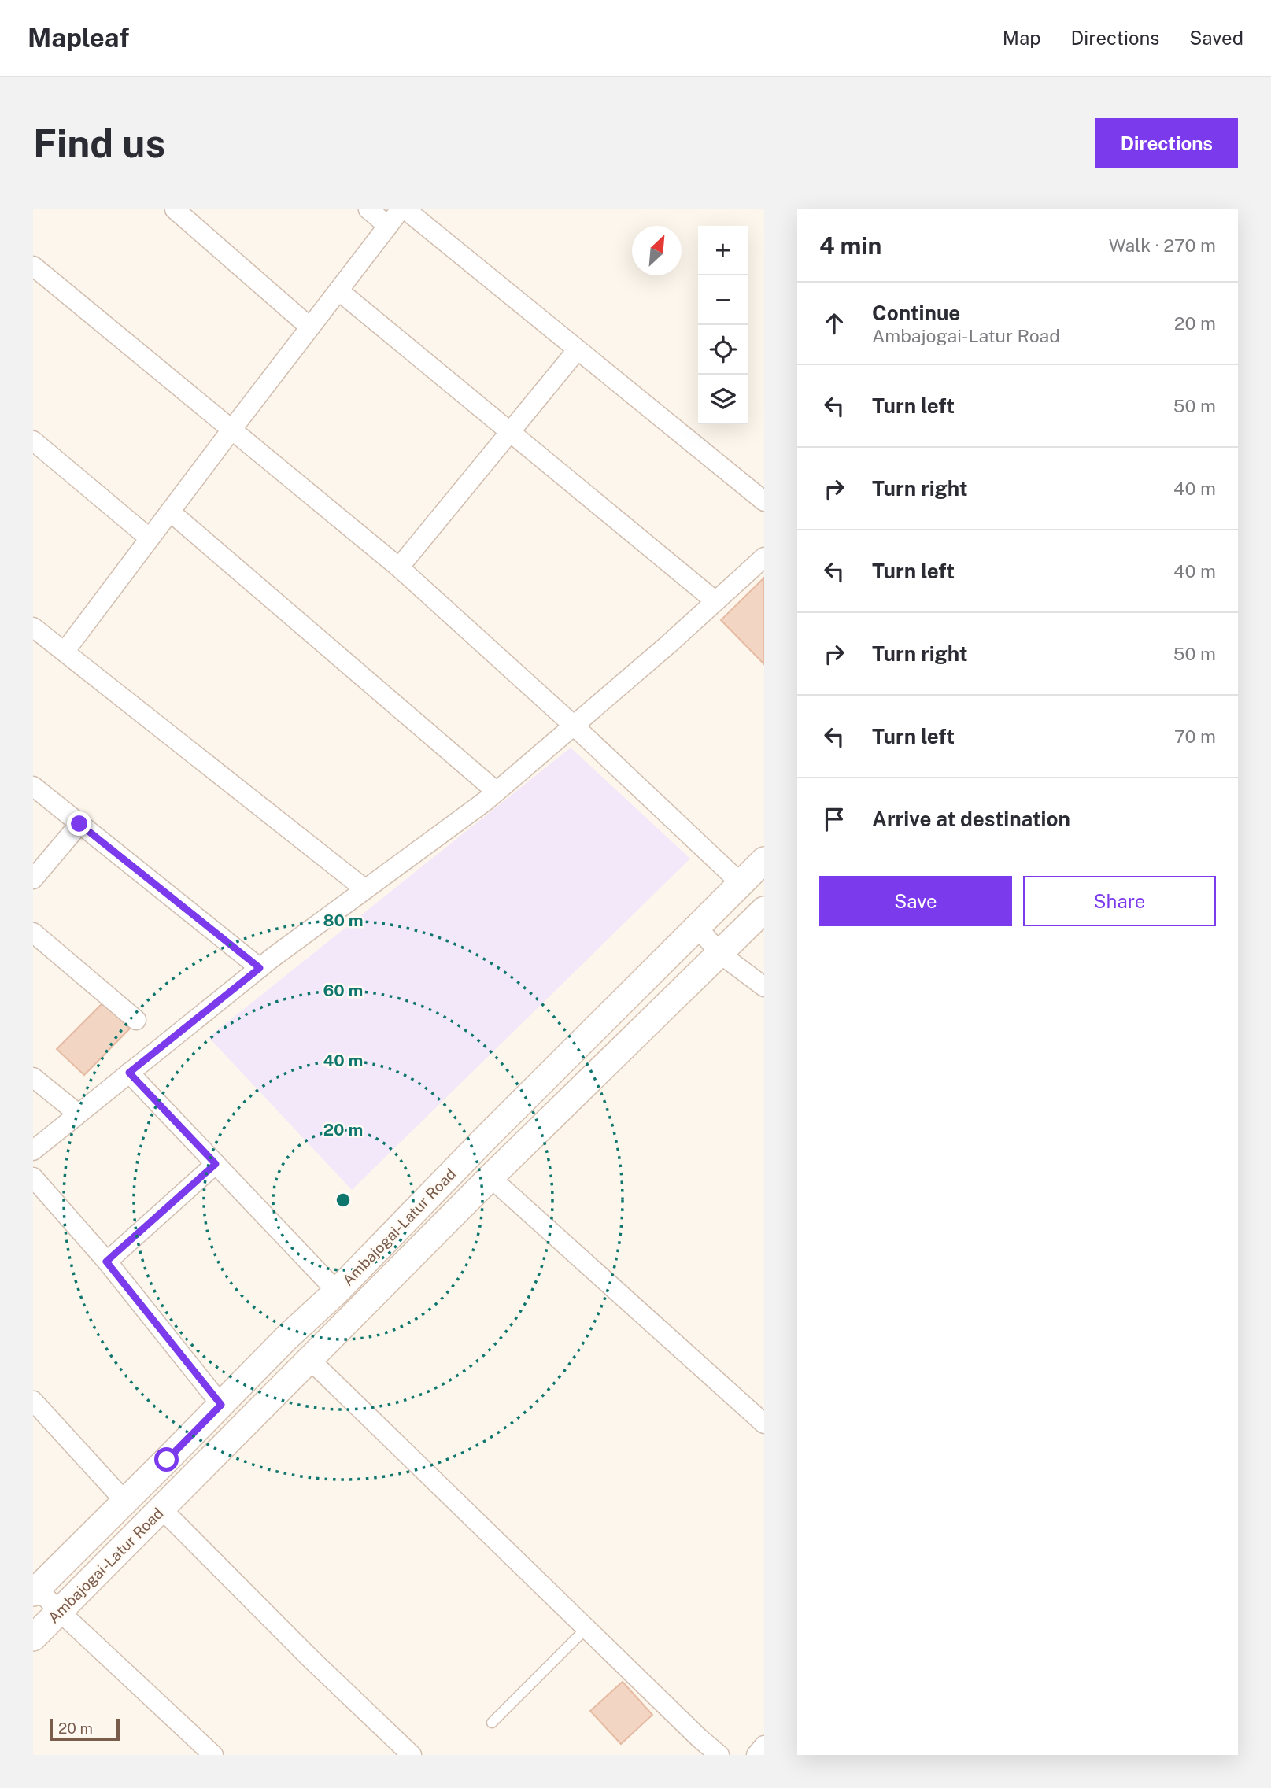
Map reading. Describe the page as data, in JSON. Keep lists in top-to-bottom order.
{
  "streets": {
    "main road": ["Ambajogai-Latur Road"]
  },
  "scale_bar": "20 m",
  "north": "top right",
  "page": {
    "header": "Mapleaf",
    "nav": ["Map", "Directions", "Saved"],
    "buttons": [
      "Directions",
      ["Save", "Share"]
    ],
    "title": "Find us",
    "heading": ["4 min", "Walk · 270 m"],
    "map_buttons": ["+", "−"],
    "list": [
      ["Continue", "Ambajogai-Latur Road", "20 m"],
      ["Turn left", "50 m"],
      ["Turn right", "40 m"],
      ["Turn left", "40 m"],
      ["Turn right", "50 m"],
      ["Turn left", "70 m"],
      "Arrive at destination"
    ],
    "scale": "20 m"
  },
  "rings": [
    "80 m",
    "60 m",
    "40 m",
    "20 m"
  ]
}
